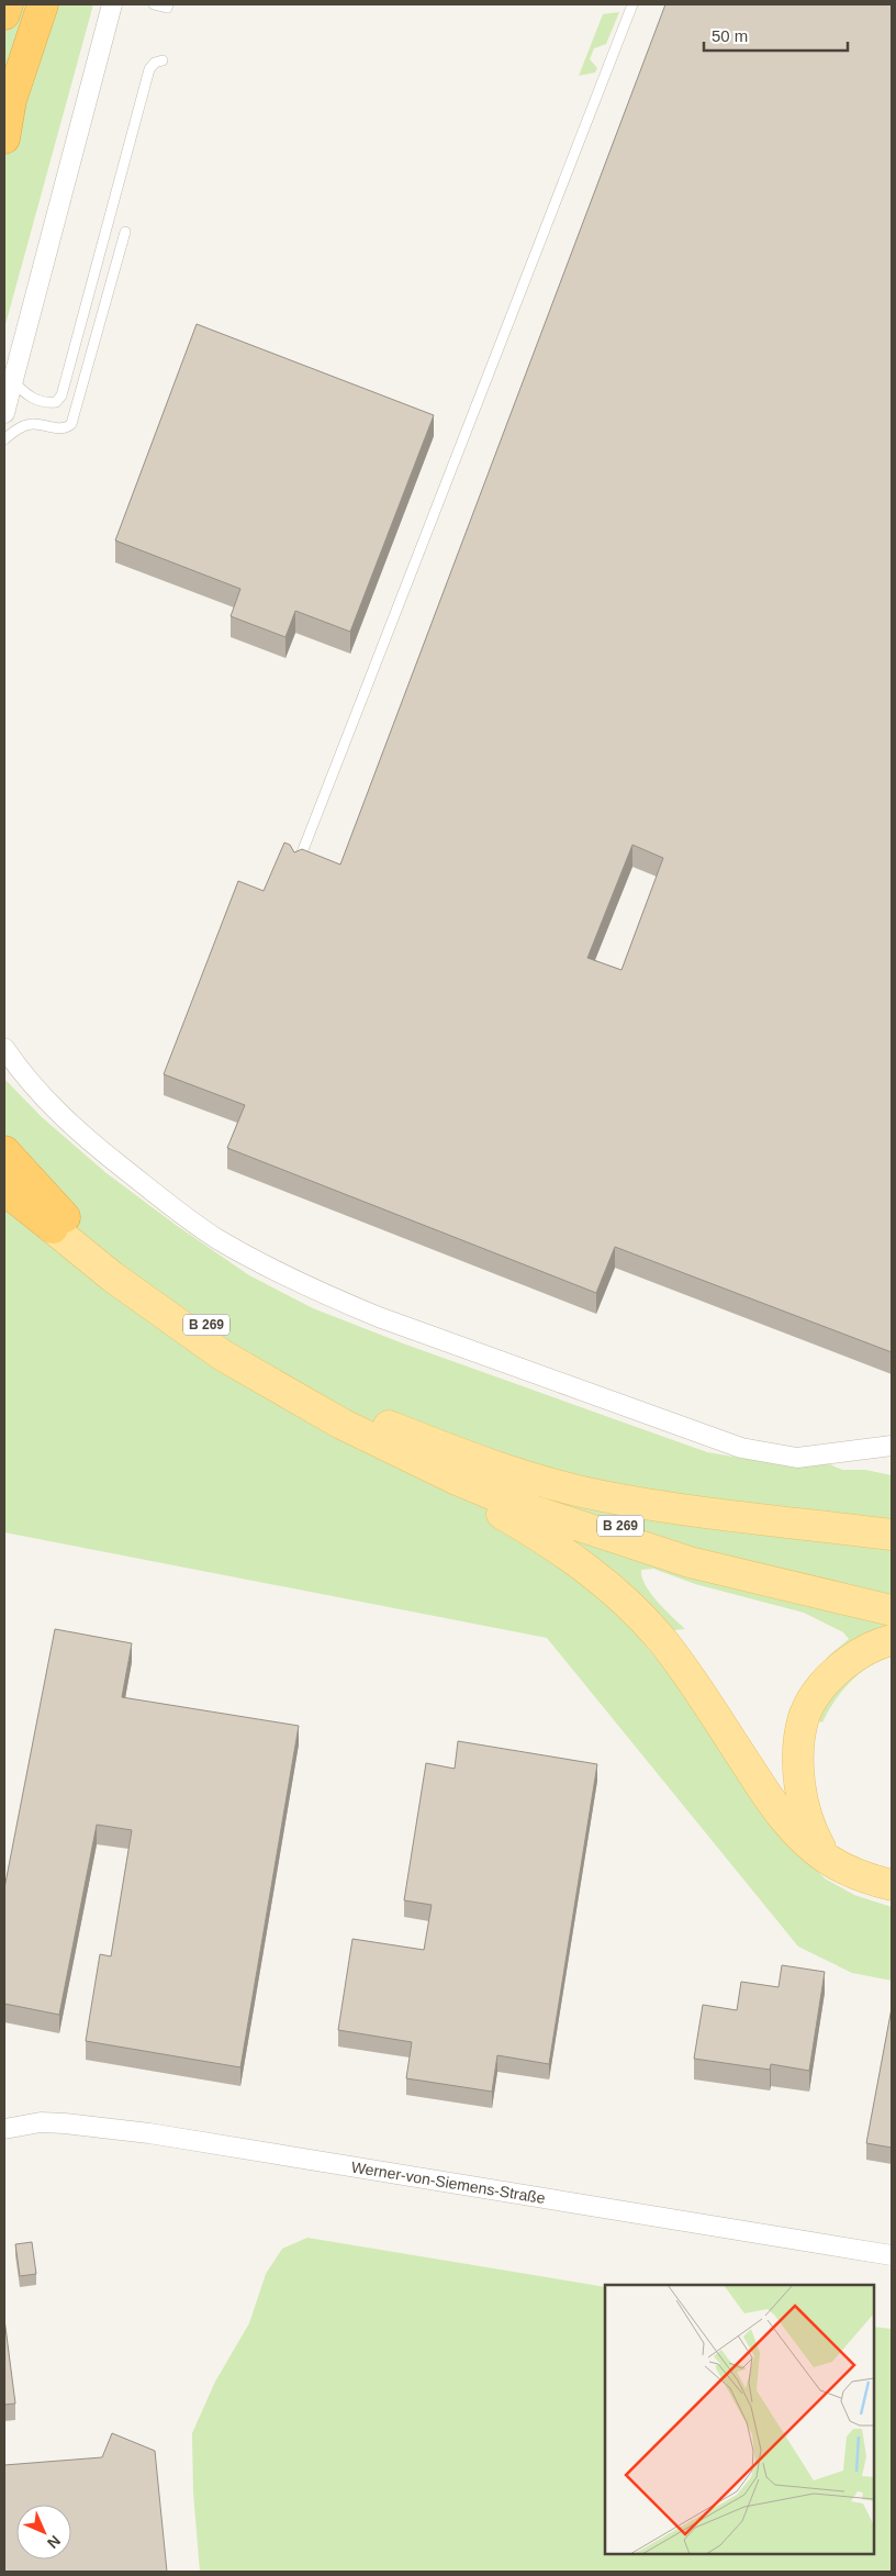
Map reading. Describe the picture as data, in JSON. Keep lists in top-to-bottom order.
{
  "streets": {
    "main road": ["B 269"],
    "street": ["Werner-von-Siemens-Straße"]
  },
  "scale_bar": "50 m",
  "north": "bottom right"
}
